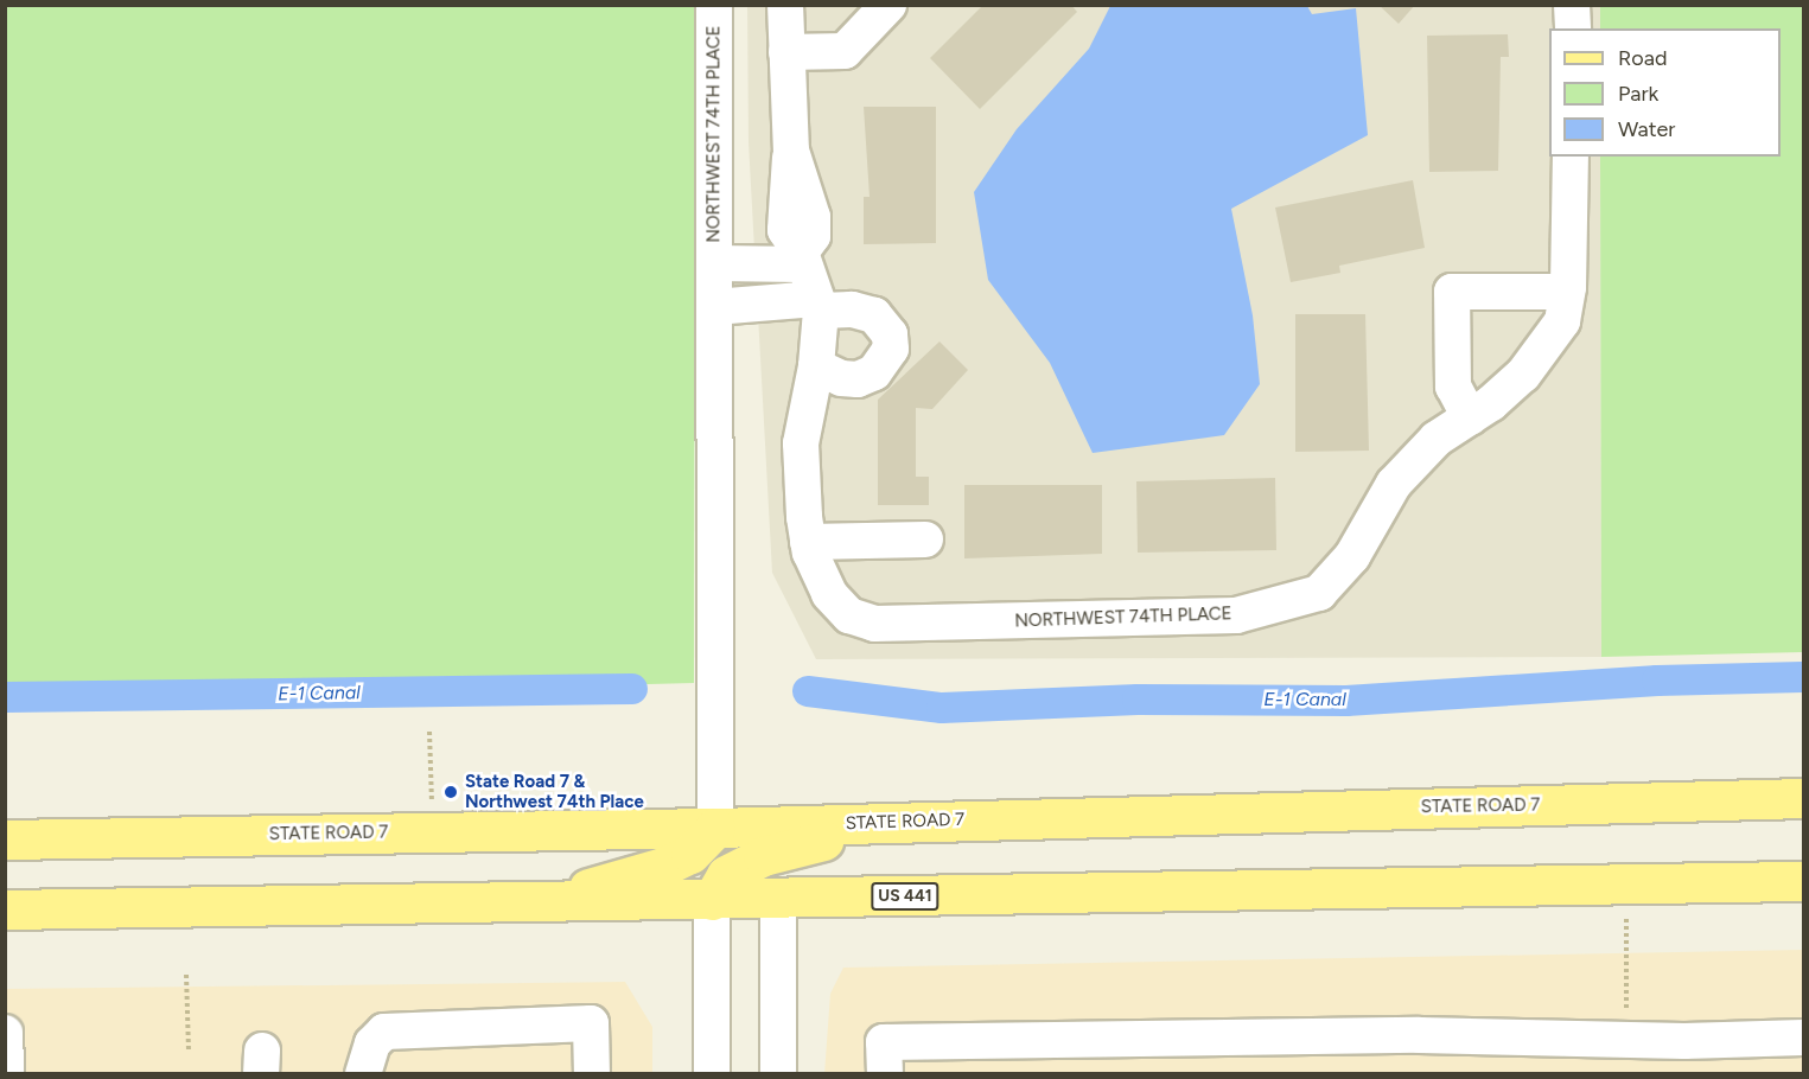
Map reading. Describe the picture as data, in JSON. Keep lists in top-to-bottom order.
{
  "streets": {
    "main road": ["STATE ROAD 7", "US 441"],
    "street": ["NORTHWEST 74TH PLACE"]
  },
  "crossings": [
    ["NORTHWEST 74TH PLACE", "STATE ROAD 7"]
  ],
  "water": ["E-1 Canal"],
  "places": ["State Road 7 & Northwest 74th Place"],
  "legend": ["Road", "Park", "Water"]
}
